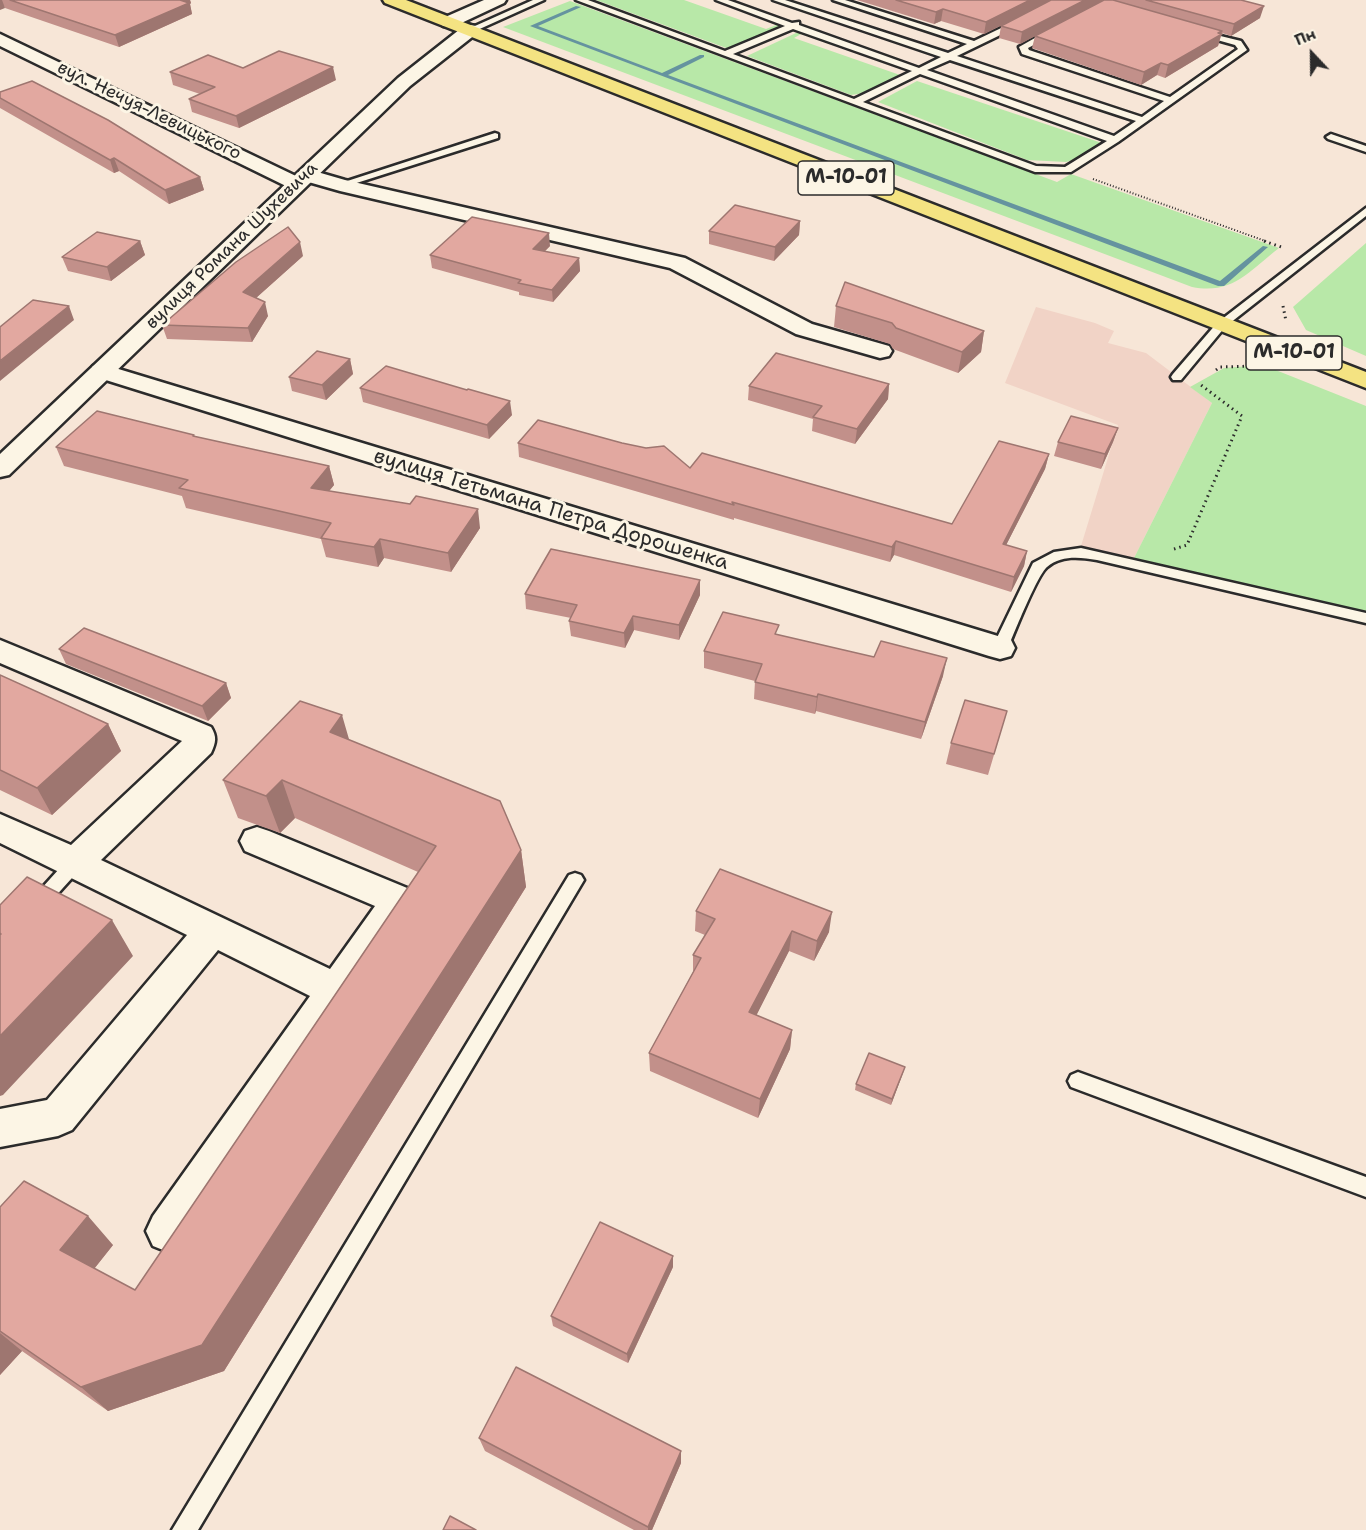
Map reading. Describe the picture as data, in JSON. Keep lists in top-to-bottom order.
{
  "streets": {
    "highway": ["М-10-01"],
    "street": ["вул. Нечуя-Левицького", "вулиця Романа Шухевича", "вулиця Гетьмана Петра Дорошенка"]
  },
  "crossings": [
    ["вул. Нечуя-Левицького", "вулиця Романа Шухевича"],
    ["М-10-01", "вулиця Романа Шухевича"],
    ["вулиця Романа Шухевича", "вулиця Гетьмана Петра Дорошенка"]
  ],
  "north": "top"
}
